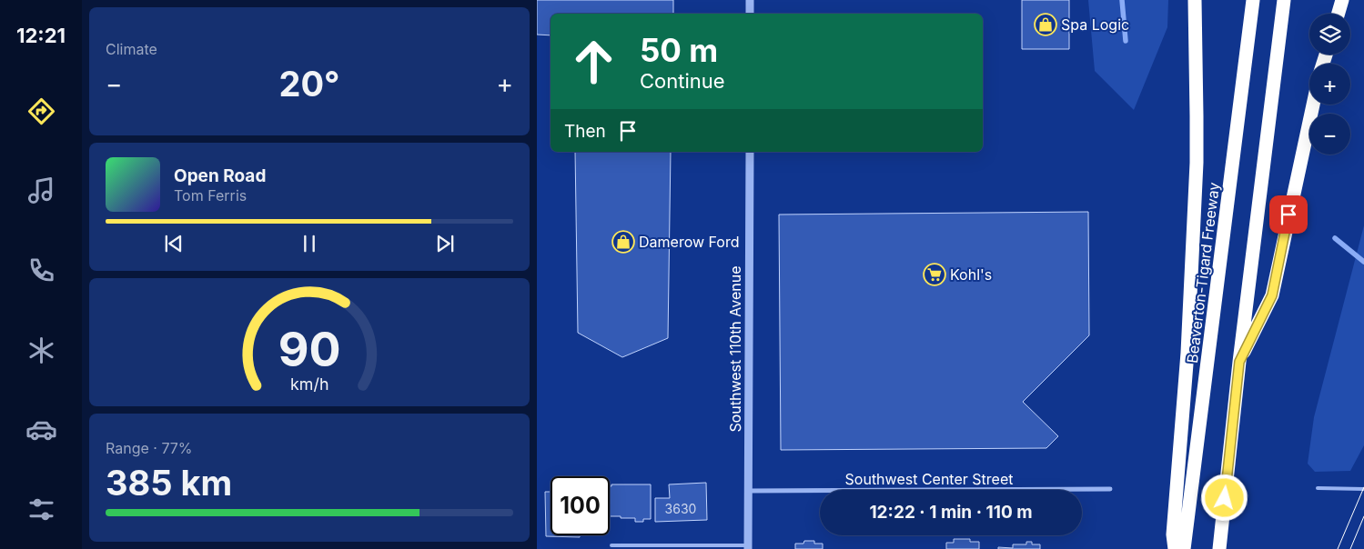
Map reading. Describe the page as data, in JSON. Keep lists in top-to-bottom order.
{
  "streets": {
    "highway": ["Beaverton-Tigard Freeway"],
    "street": ["Southwest 110th Avenue", "Southwest Center Street"]
  },
  "crossings": [
    ["Southwest 110th Avenue", "Southwest Center Street"]
  ],
  "places": {
    "shop": ["Spa Logic", "Damerow Ford"],
    "supermarket": ["Kohl's"]
  },
  "house_numbers": ["3630"],
  "page": {
    "tabs": "12:21",
    "tile": [
      "Climate",
      ["Range · 77%", "385 km"]
    ],
    "map_buttons": ["+", "−"],
    "turn": ["50 m", "Continue"],
    "heat": ["−", "20°", "+"],
    "then": "Then",
    "song": ["Open Road", "Tom Ferris"],
    "limit": "100",
    "trip": "12:22 · 1 min · 110 m",
    "gauge": ["90", "km/h"]
  }
}
